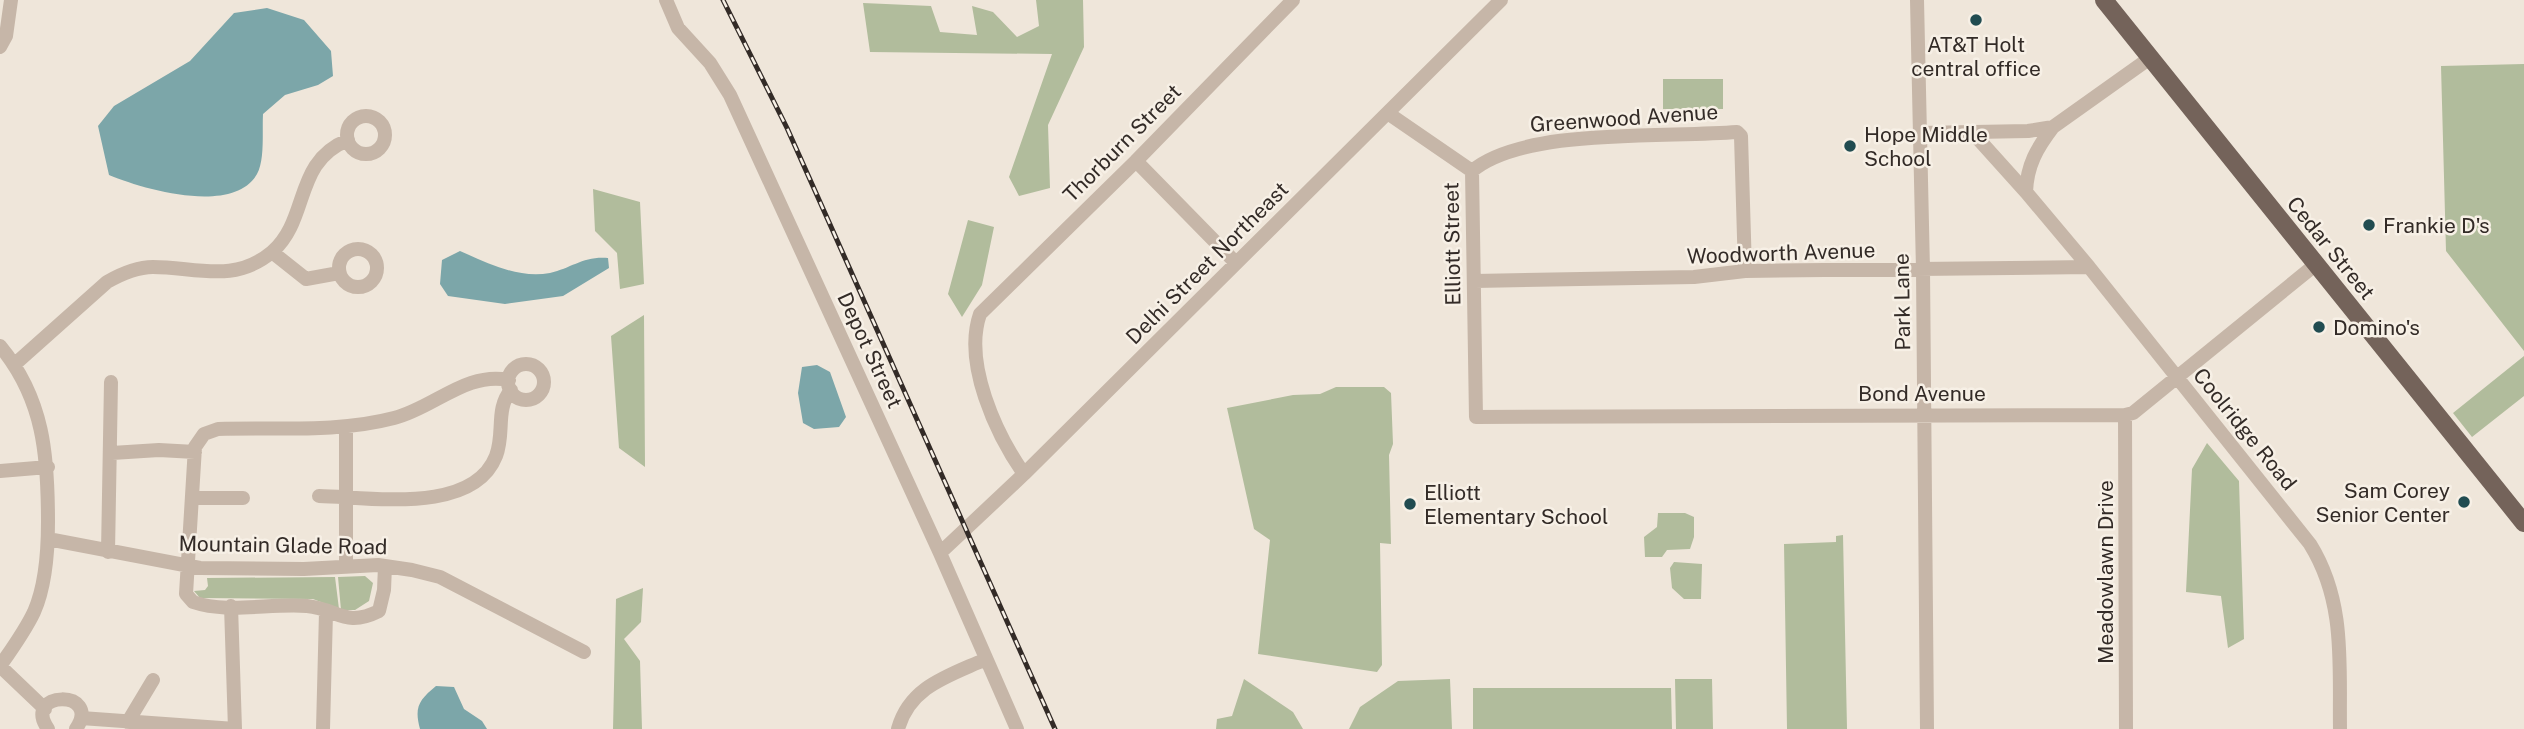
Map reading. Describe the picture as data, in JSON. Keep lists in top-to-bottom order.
{
  "streets": {
    "main road": ["Cedar Street"],
    "street": [
      "Greenwood Avenue",
      "Thorburn Street",
      "Elliott Street",
      "Woodworth Avenue",
      "Delhi Street Northeast",
      "Park Lane",
      "Depot Street",
      "Bond Avenue",
      "Coolridge Road",
      "Mountain Glade Road",
      "Meadowlawn Drive"
    ]
  },
  "crossings": [
    ["Greenwood Avenue", "Elliott Street"],
    ["Greenwood Avenue", "Woodworth Avenue"],
    ["Thorburn Street", "Delhi Street Northeast"],
    ["Elliott Street", "Woodworth Avenue"],
    ["Elliott Street", "Delhi Street Northeast"],
    ["Elliott Street", "Bond Avenue"],
    ["Woodworth Avenue", "Park Lane"],
    ["Woodworth Avenue", "Coolridge Road"],
    ["Delhi Street Northeast", "Depot Street"],
    ["Park Lane", "Bond Avenue"],
    ["Bond Avenue", "Meadowlawn Drive"]
  ],
  "places": [
    "AT&T Holt central office",
    "Hope Middle School",
    "Frankie D's",
    "Domino's",
    "Sam Corey Senior Center",
    "Elliott Elementary School"
  ]
}
